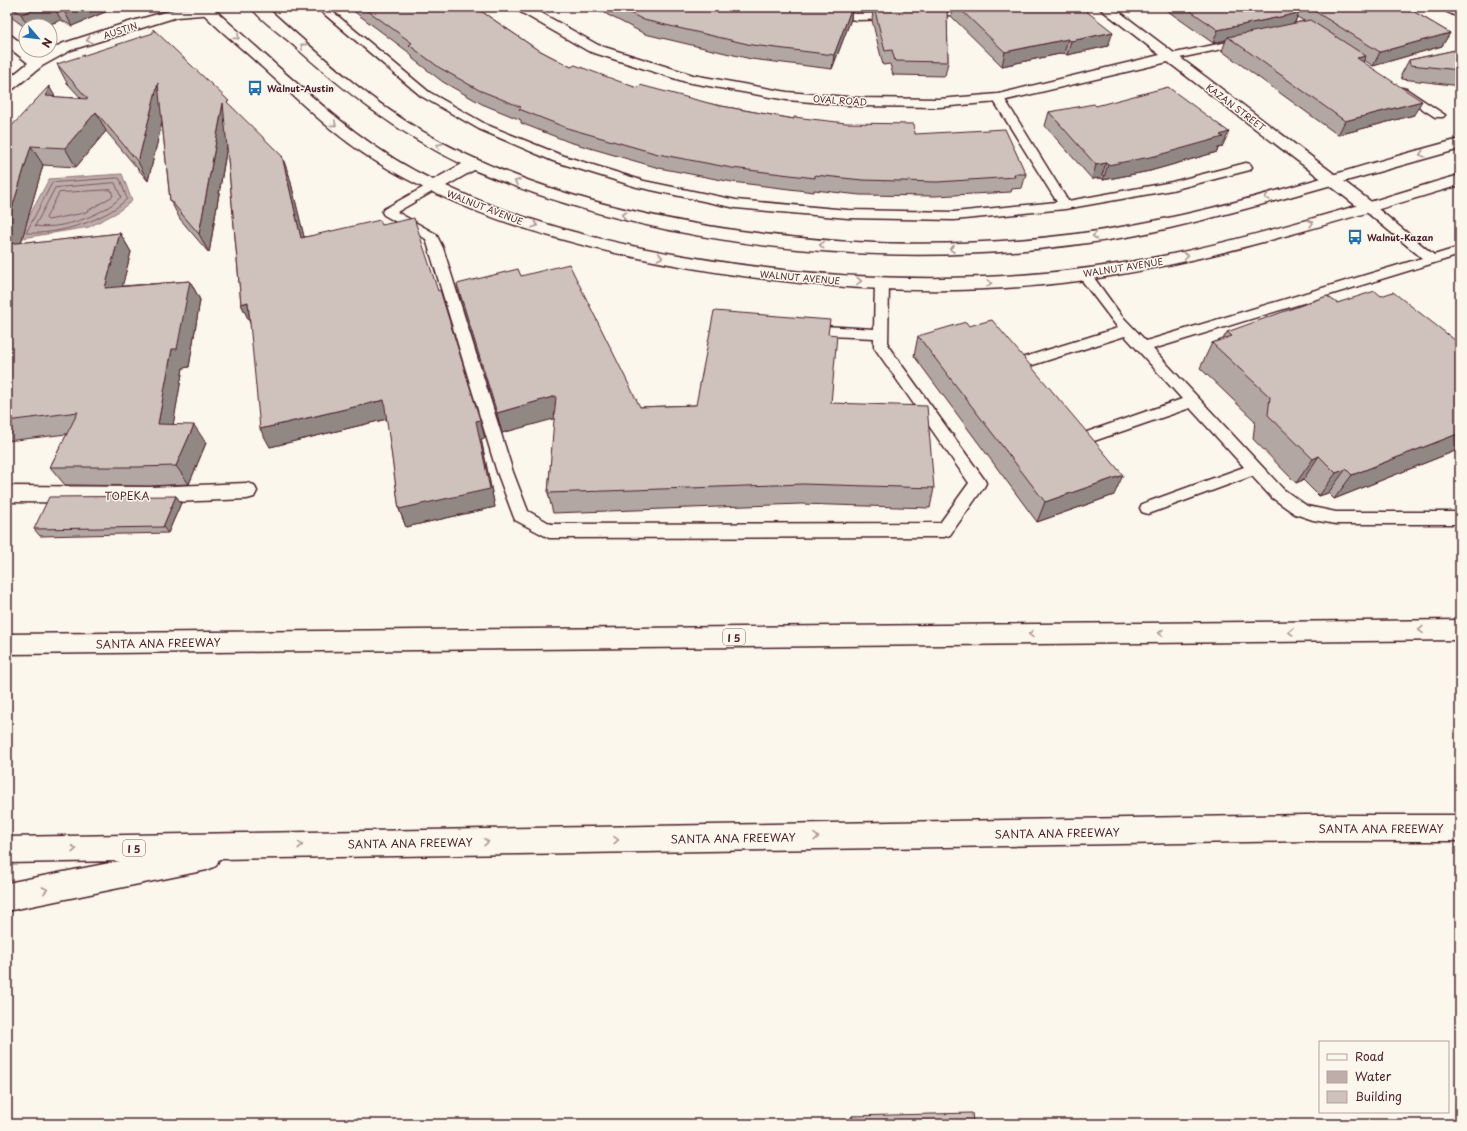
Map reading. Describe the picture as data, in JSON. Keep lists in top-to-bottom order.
{
  "streets": {
    "main road": [
      "AUSTIN",
      "OVAL ROAD",
      "KAZAN STREET",
      "WALNUT AVENUE",
      "TOPEKA",
      "I 5",
      "SANTA ANA FREEWAY"
    ]
  },
  "crossings": [
    ["AUSTIN", "WALNUT AVENUE"],
    ["OVAL ROAD", "KAZAN STREET"],
    ["KAZAN STREET", "WALNUT AVENUE"]
  ],
  "places": {
    "bus stop": ["Walnut-Austin", "Walnut-Kazan"]
  },
  "legend": ["Road", "Water", "Building"],
  "north": "bottom right"
}
